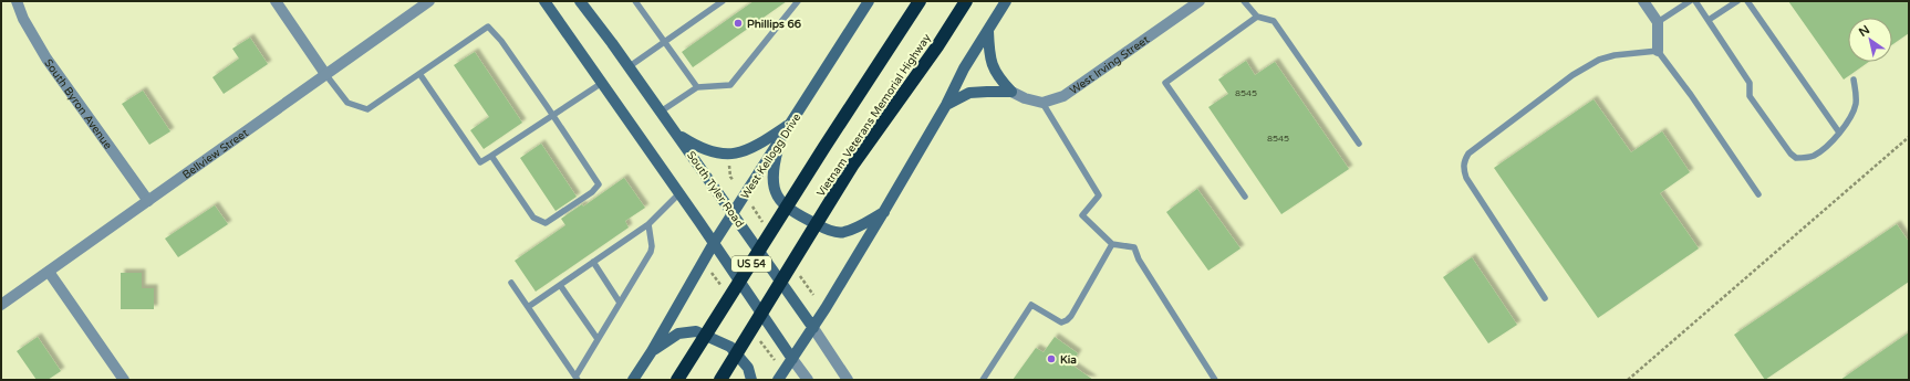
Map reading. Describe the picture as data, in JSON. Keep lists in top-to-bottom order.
{
  "streets": {
    "highway": ["Vietnam Veterans Memorial Highway", "US 54"],
    "main road": ["West Kellogg Drive", "South Tyler Road"],
    "street": ["West Irving Street", "South Byron Avenue", "Bellview Street"]
  },
  "crossings": [
    ["South Byron Avenue", "Bellview Street"],
    ["West Kellogg Drive", "South Tyler Road"]
  ],
  "places": ["Phillips 66", "Kia"],
  "house_numbers": ["8545", "8545"],
  "north": "top left"
}
